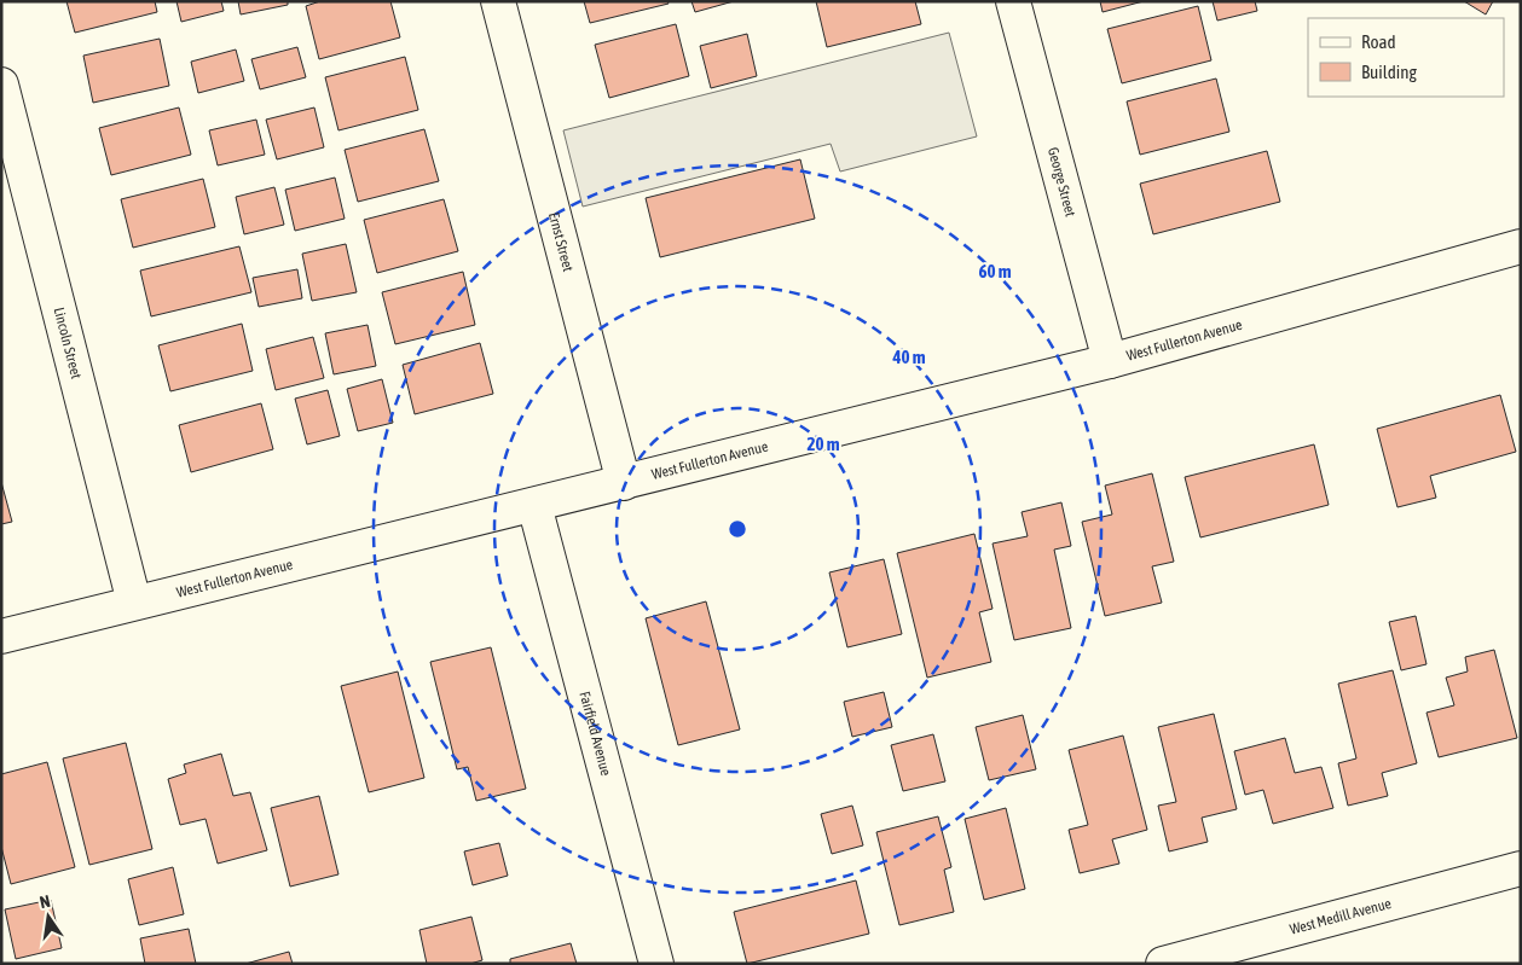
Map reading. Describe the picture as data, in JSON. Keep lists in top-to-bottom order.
{
  "streets": {
    "street": [
      "George Street",
      "Ernst Street",
      "West Fullerton Avenue",
      "Lincoln Street",
      "Fairfield Avenue",
      "West Medill Avenue"
    ]
  },
  "crossings": [
    ["George Street", "West Fullerton Avenue"],
    ["Ernst Street", "West Fullerton Avenue"],
    ["West Fullerton Avenue", "Lincoln Street"],
    ["West Fullerton Avenue", "Fairfield Avenue"]
  ],
  "legend": ["Road", "Building"],
  "north": "top",
  "rings": ["60 m", "40 m", "20 m"]
}
